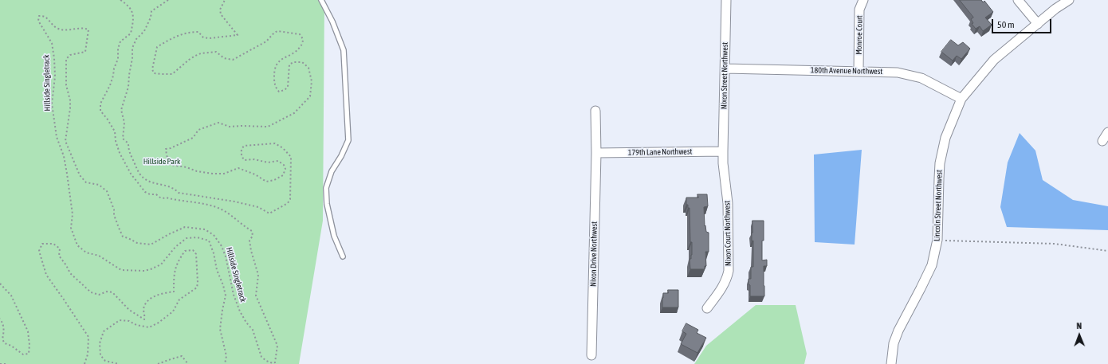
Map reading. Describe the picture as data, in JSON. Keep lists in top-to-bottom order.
{
  "streets": {
    "street": [
      "Monroe Court",
      "180th Avenue Northwest",
      "Nixon Street Northwest",
      "179th Lane Northwest",
      "Lincoln Street Northwest",
      "Nixon Court Northwest",
      "Nixon Drive Northwest"
    ],
    "path": ["Hillside Singletrack"]
  },
  "crossings": [
    ["Monroe Court", "180th Avenue Northwest"],
    ["180th Avenue Northwest", "Nixon Street Northwest"],
    ["180th Avenue Northwest", "Lincoln Street Northwest"],
    ["Nixon Street Northwest", "179th Lane Northwest"],
    ["Nixon Street Northwest", "Nixon Court Northwest"],
    ["179th Lane Northwest", "Nixon Court Northwest"],
    ["179th Lane Northwest", "Nixon Drive Northwest"]
  ],
  "parks": ["Hillside Park"],
  "scale_bar": "50 m",
  "north": "top"
}
